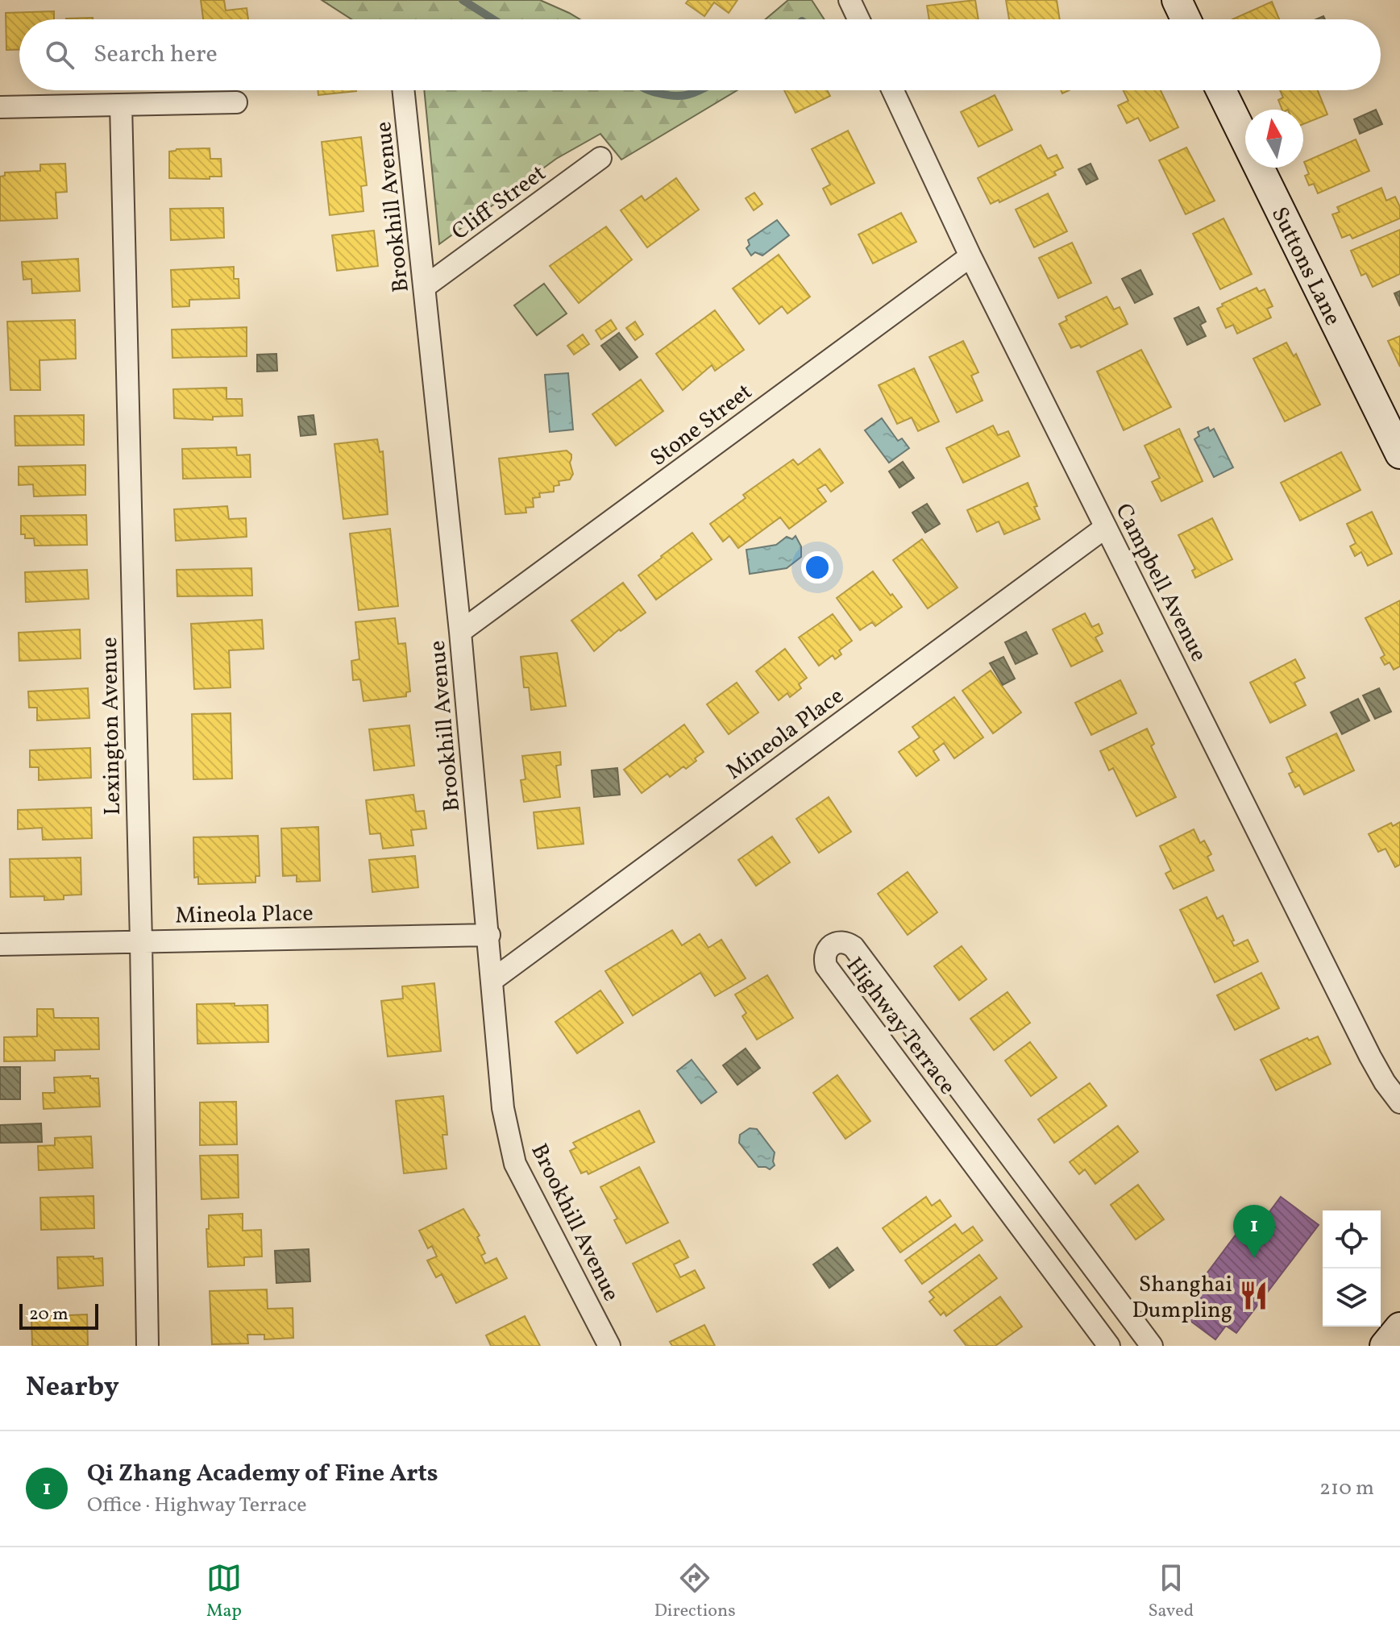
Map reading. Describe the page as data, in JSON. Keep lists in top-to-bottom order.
{
  "streets": {
    "street": [
      "Cliff Street",
      "Brookhill Avenue",
      "Suttons Lane",
      "Stone Street",
      "Campbell Avenue",
      "Lexington Avenue",
      "Mineola Place",
      "Highway Terrace"
    ]
  },
  "crossings": [
    ["Cliff Street", "Brookhill Avenue"],
    ["Brookhill Avenue", "Stone Street"],
    ["Brookhill Avenue", "Mineola Place"],
    ["Stone Street", "Campbell Avenue"],
    ["Campbell Avenue", "Mineola Place"],
    ["Lexington Avenue", "Mineola Place"]
  ],
  "places": {
    "restaurant": ["Shanghai Dumpling"]
  },
  "scale_bar": "20 m",
  "north": "top",
  "page": {
    "search": "Search here",
    "pins": "1",
    "scale": "20 m",
    "heading": "Nearby",
    "list": [
      {
        "mark": "1",
        "name": "Qi Zhang Academy of Fine Arts",
        "note": "Office · Highway Terrace",
        "value": "210 m"
      }
    ],
    "nav": ["Map", "Directions", "Saved"]
  }
}
